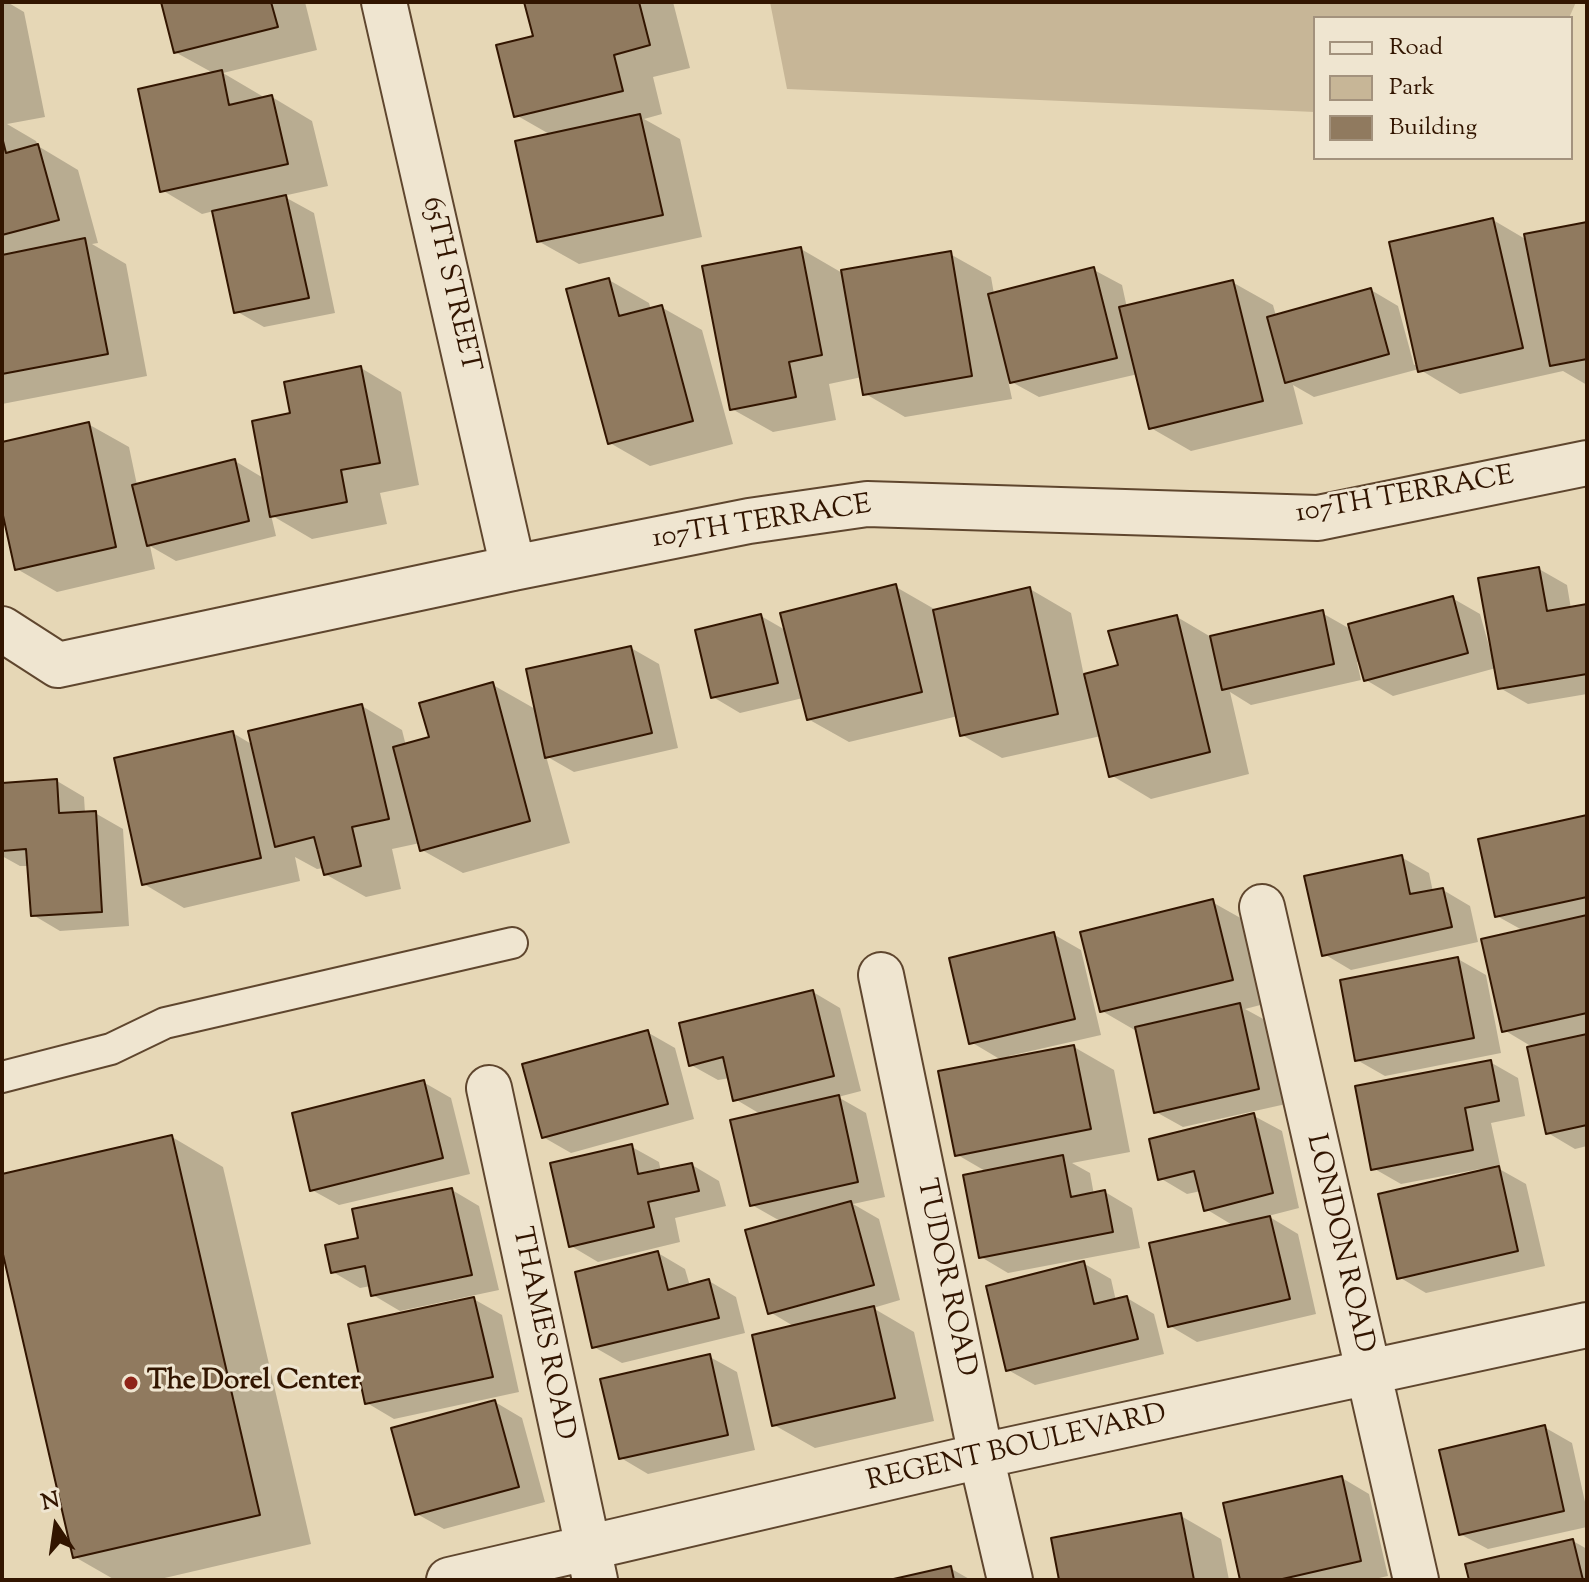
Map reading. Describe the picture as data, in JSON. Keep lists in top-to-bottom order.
{
  "streets": {
    "street": [
      "65TH STREET",
      "107TH TERRACE",
      "LONDON ROAD",
      "TUDOR ROAD",
      "THAMES ROAD",
      "REGENT BOULEVARD"
    ]
  },
  "crossings": [
    ["65TH STREET", "107TH TERRACE"],
    ["LONDON ROAD", "REGENT BOULEVARD"],
    ["TUDOR ROAD", "REGENT BOULEVARD"],
    ["THAMES ROAD", "REGENT BOULEVARD"]
  ],
  "places": ["The Dorel Center"],
  "legend": ["Road", "Park", "Building"],
  "north": "top"
}
